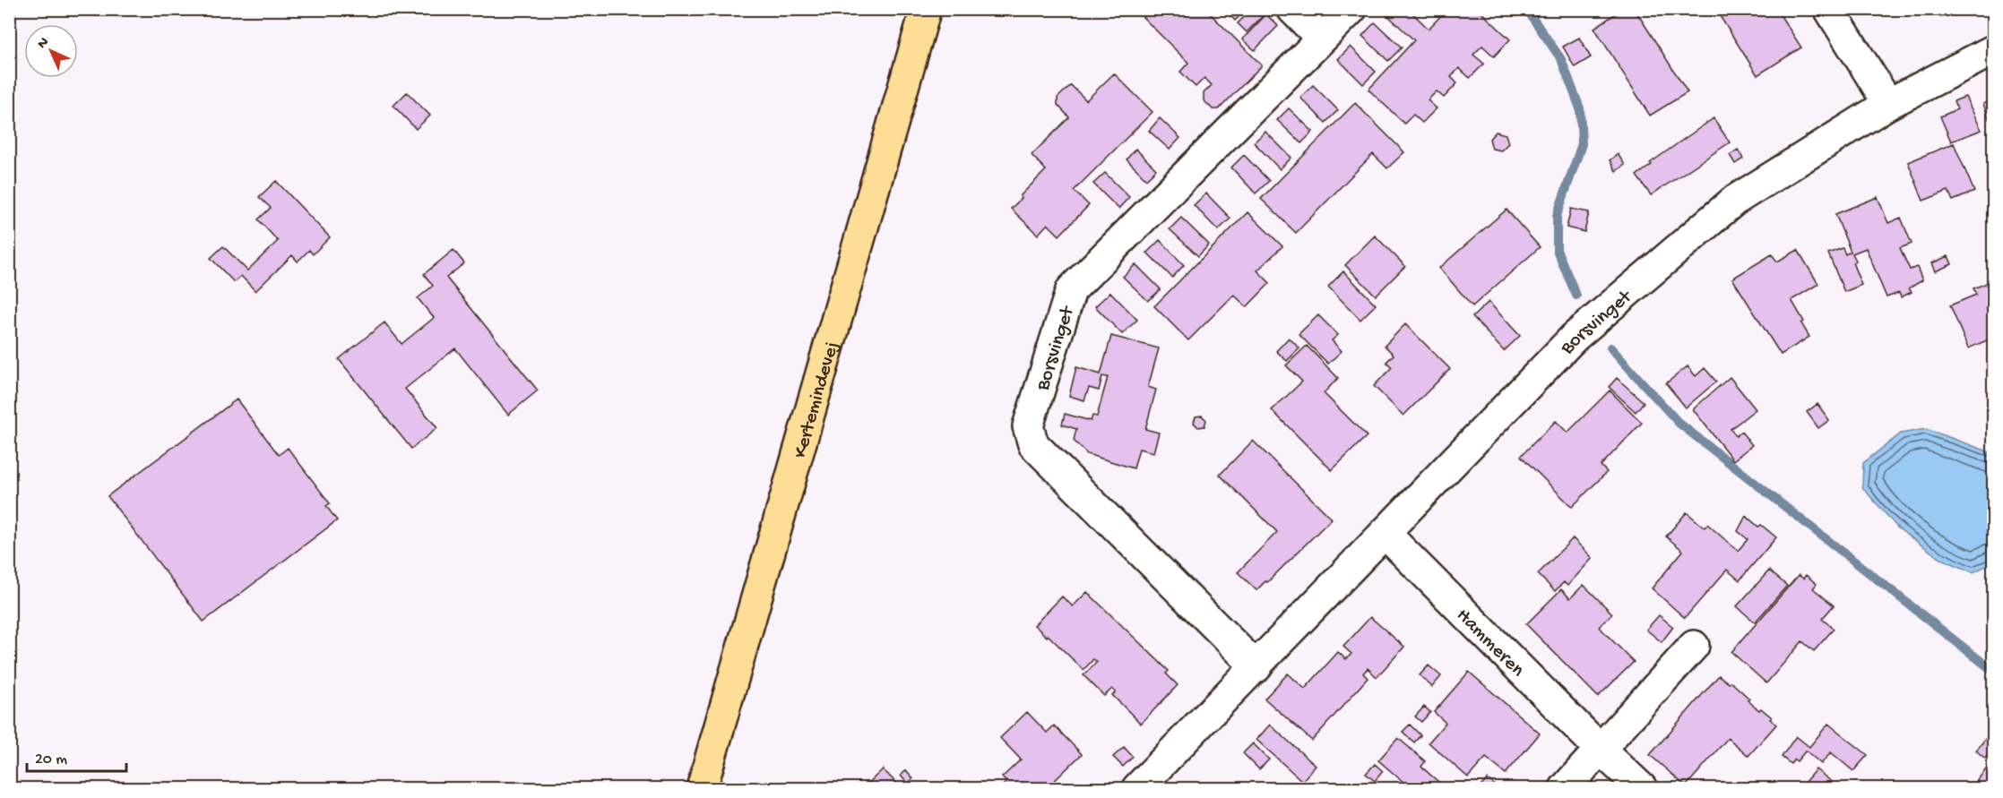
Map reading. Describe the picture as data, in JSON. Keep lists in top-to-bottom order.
{
  "streets": {
    "main road": ["Kertemindevej"],
    "street": ["Borsvinget", "Hammeren"]
  },
  "crossings": [
    ["Borsvinget", "Hammeren"]
  ],
  "scale_bar": "20 m",
  "north": "top left"
}
